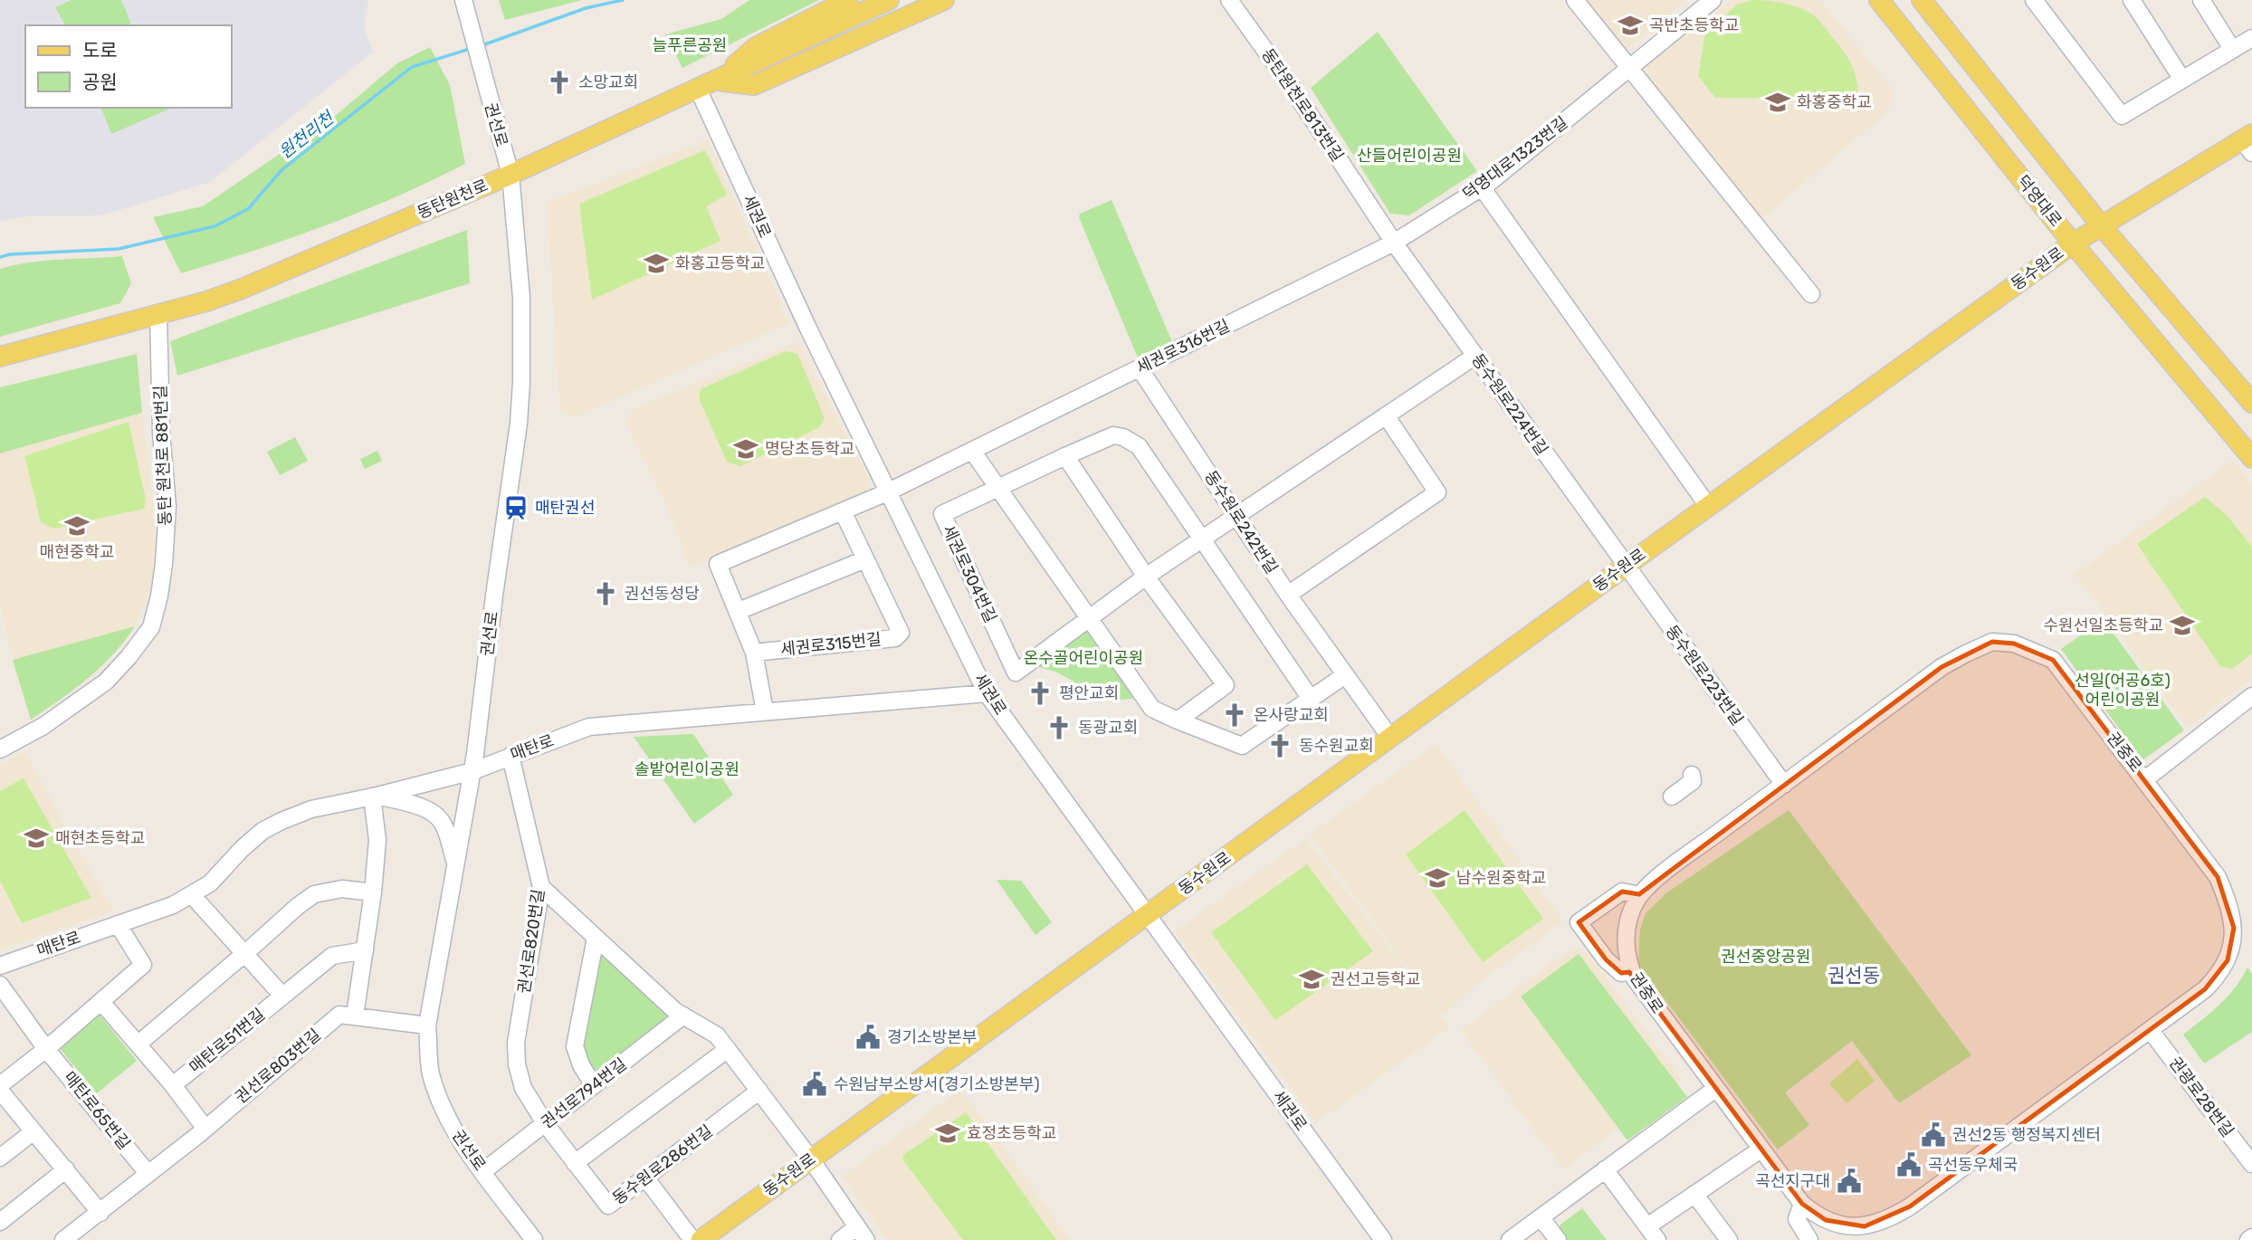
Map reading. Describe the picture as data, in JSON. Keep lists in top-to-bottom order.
{
  "streets": {
    "main road": ["동탄원천로", "덕영대로", "동수원로"],
    "street": [
      "동탄원천로813번길",
      "권선로",
      "덕영대로1323번길",
      "세권로",
      "세권로316번길",
      "동수원로224번길",
      "동탄 원천로 881번길",
      "동수원로242번길",
      "세권로304번길",
      "세권로315번길",
      "동수원로223번길",
      "매탄로",
      "권중로",
      "권선로820번길",
      "매탄로51번길",
      "권선로803번길",
      "권선로794번길",
      "권광로28번길",
      "매탄로65번길",
      "동수원로286번길"
    ]
  },
  "crossings": [
    ["동탄원천로813번길", "덕영대로1323번길"],
    ["동탄원천로813번길", "세권로316번길"],
    ["동탄원천로813번길", "동수원로224번길"],
    ["권선로", "동탄원천로"],
    ["권선로", "매탄로"],
    ["권선로", "권선로803번길"],
    ["권선로", "권선로794번길"],
    ["덕영대로1323번길", "세권로316번길"],
    ["덕영대로1323번길", "동수원로224번길"],
    ["동탄원천로", "세권로"],
    ["동탄원천로", "동탄 원천로 881번길"],
    ["덕영대로", "동수원로"],
    ["세권로", "동수원로"],
    ["세권로", "세권로316번길"],
    ["세권로", "매탄로"],
    ["동수원로", "동수원로224번길"],
    ["동수원로", "동수원로242번길"],
    ["동수원로", "동수원로223번길"],
    ["세권로316번길", "동수원로224번길"],
    ["세권로316번길", "동수원로242번길"],
    ["동수원로224번길", "세권로304번길"],
    ["동수원로224번길", "동수원로223번길"],
    ["동수원로242번길", "세권로304번길"],
    ["동수원로223번길", "권중로"],
    ["매탄로", "권선로820번길"],
    ["권중로", "권광로28번길"],
    ["권선로820번길", "권선로794번길"],
    ["권선로820번길", "동수원로286번길"],
    ["권선로803번길", "매탄로65번길"],
    ["권선로794번길", "동수원로286번길"]
  ],
  "districts": ["권선동"],
  "water": ["원천리천"],
  "parks": [
    "늘푸른공원",
    "산들어린이공원",
    "온수골어린이공원",
    "선일(어공6호) 어린이공원",
    "솔밭어린이공원",
    "권선중앙공원"
  ],
  "places": {
    "school or university": [
      "곡반초등학교",
      "화홍중학교",
      "화홍고등학교",
      "명당초등학교",
      "매현중학교",
      "수원선일초등학교",
      "매현초등학교",
      "남수원중학교",
      "권선고등학교",
      "효정초등학교"
    ],
    "church": [
      "소망교회",
      "권선동성당",
      "평안교회",
      "온사랑교회",
      "동광교회",
      "동수원교회"
    ],
    "station": ["매탄권선"],
    "public building": [
      "경기소방본부",
      "수원남부소방서(경기소방본부)",
      "권선2동 행정복지센터",
      "곡선동우체국",
      "곡선지구대"
    ]
  },
  "legend": ["도로", "공원"]
}
